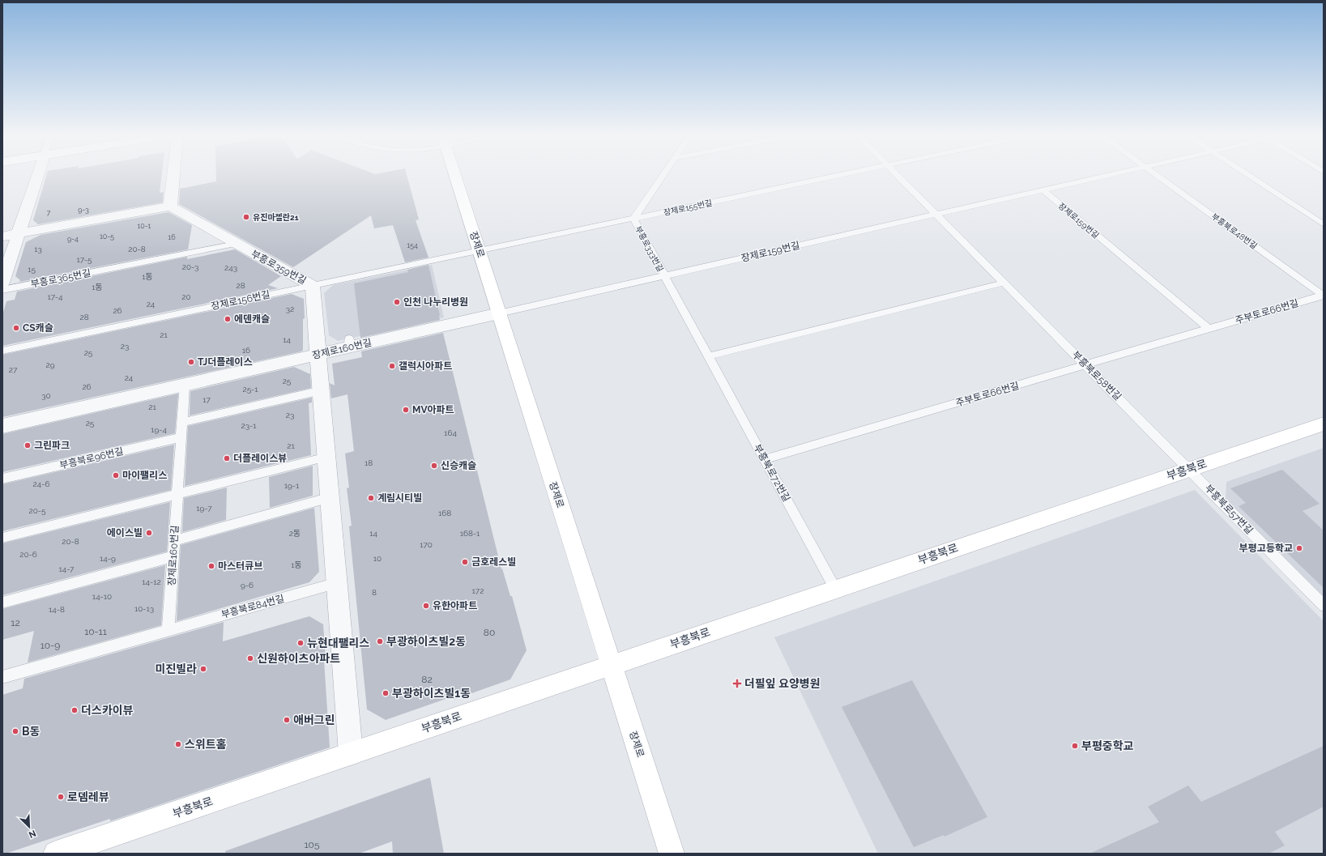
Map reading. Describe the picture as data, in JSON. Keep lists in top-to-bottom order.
{
  "streets": {
    "main road": ["장제로", "부흥북로"],
    "street": ["부흥로359번길", "장제로160번길"],
    "lane": [
      "장제로155번길",
      "장제로159번길",
      "부흥북로48번길",
      "부흥로333번길",
      "부흥로365번길",
      "장제로156번길",
      "주부토로66번길",
      "부흥북로58번길",
      "부흥북로96번길",
      "부흥북로72번길",
      "부흥북로57번길",
      "부흥북로84번길"
    ]
  },
  "crossings": [
    ["장제로155번길", "장제로"],
    ["장제로155번길", "부흥로333번길"],
    ["장제로155번길", "장제로156번길"],
    ["장제로159번길", "장제로"],
    ["장제로159번길", "부흥로333번길"],
    ["장제로159번길", "주부토로66번길"],
    ["장제로159번길", "장제로160번길"],
    ["장제로159번길", "부흥북로58번길"],
    ["장제로159번길", "부흥북로72번길"],
    ["부흥북로48번길", "주부토로66번길"],
    ["장제로", "장제로156번길"],
    ["장제로", "장제로160번길"],
    ["장제로", "부흥북로"],
    ["부흥로333번길", "부흥북로72번길"],
    ["부흥로359번길", "부흥로365번길"],
    ["부흥로359번길", "장제로156번길"],
    ["부흥로359번길", "장제로160번길"],
    ["주부토로66번길", "부흥북로58번길"],
    ["주부토로66번길", "부흥북로72번길"],
    ["장제로160번길", "부흥북로96번길"],
    ["장제로160번길", "부흥북로84번길"],
    ["부흥북로58번길", "부흥북로"],
    ["부흥북로58번길", "부흥북로57번길"],
    ["부흥북로", "부흥북로72번길"],
    ["부흥북로", "부흥북로57번길"]
  ],
  "places": {
    "other": [
      "유진마젤란21",
      "인천 나누리병원",
      "에덴캐슬",
      "CS캐슬",
      "TJ더플레이스",
      "갤럭시아파트",
      "MV아파트",
      "그린파크",
      "더플레이스뷰",
      "신승캐슬",
      "마이팰리스",
      "계림시티빌",
      "에이스빌",
      "부평고등학교",
      "금호레스빌",
      "마스터큐브",
      "유한아파트",
      "부광하이츠빌2동",
      "뉴현대팰리스",
      "신원하이츠아파트",
      "미진빌라",
      "부광하이츠빌1동",
      "더스카이뷰",
      "애버그린",
      "B동",
      "스위트홈",
      "부평중학교",
      "로뎀레뷰"
    ],
    "health": ["더필잎 요양병원"]
  },
  "house_numbers": [
    "9-3",
    "7",
    "10-1",
    "10-5",
    "16",
    "9-4",
    "154",
    "13",
    "20-8",
    "17-5",
    "20-3",
    "243",
    "15",
    "1동",
    "28",
    "1동",
    "17-4",
    "20",
    "24",
    "32",
    "26",
    "28",
    "21",
    "14",
    "23",
    "16",
    "25",
    "29",
    "27",
    "24",
    "25",
    "26",
    "25-1",
    "30",
    "17",
    "21",
    "23",
    "25",
    "23-1",
    "19-4",
    "164",
    "21",
    "18",
    "24-6",
    "19-1",
    "19-7",
    "20-5",
    "168",
    "2동",
    "14",
    "168-1",
    "20-8",
    "170",
    "20-6",
    "14-9",
    "10",
    "1동",
    "14-7",
    "14-12",
    "9-6",
    "172",
    "8",
    "14-10",
    "10-13",
    "14-8",
    "12",
    "10-11",
    "80",
    "10-9",
    "82",
    "105"
  ],
  "north": "bottom right"
}
